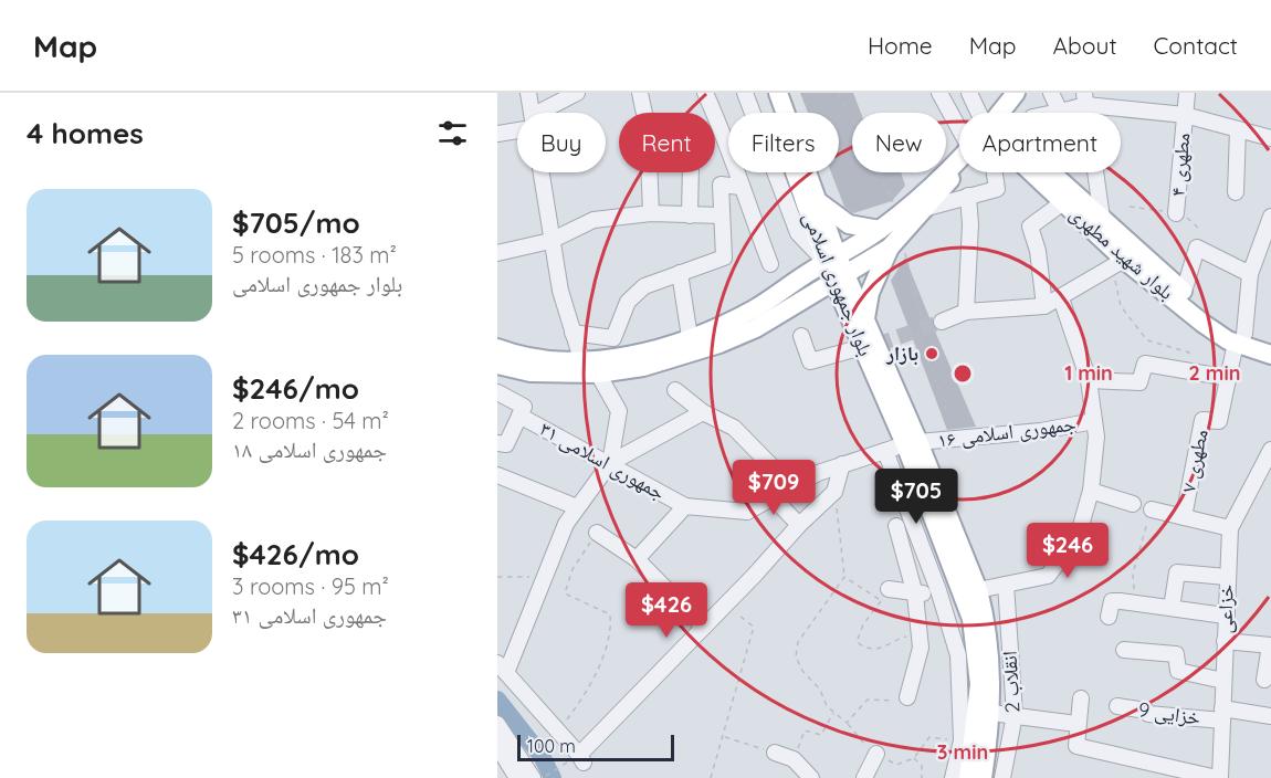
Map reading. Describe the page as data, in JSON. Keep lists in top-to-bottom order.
{
  "streets": {
    "main road": ["بلوار شهید مطهری", "بلوار جمهوری اسلامی"],
    "street": [
      "مطهری ۴",
      "جمهوری اسلامی ۱۶",
      "جمهوری اسلامی ۳۱",
      "مطهری ۷",
      "خزاعی",
      "انقلاب 2",
      "خزایی 9"
    ]
  },
  "crossings": [
    ["بلوار شهید مطهری", "مطهری ۷"],
    ["بلوار جمهوری اسلامی", "جمهوری اسلامی ۱۶"],
    ["بلوار جمهوری اسلامی", "جمهوری اسلامی ۳۱"],
    ["جمهوری اسلامی ۱۶", "جمهوری اسلامی ۳۱"],
    ["خزاعی", "خزایی 9"]
  ],
  "places": ["بازار"],
  "scale_bar": "100 m",
  "page": {
    "header": "Map",
    "nav": [
      "Home",
      "Map",
      "About",
      "Contact"
    ],
    "heading": "4 homes",
    "chip": [
      "Buy",
      "Rent",
      "Filters",
      "New",
      "Apartment"
    ],
    "list": [
      {
        "name": "$705/mo",
        "note": "5 rooms · 183 m² · بلوار جمهوری اسلامی"
      },
      {
        "name": "$246/mo",
        "note": "2 rooms · 54 m² · جمهوری اسلامی ۱۸"
      },
      {
        "name": "$426/mo",
        "note": "3 rooms · 95 m² · جمهوری اسلامی ۳۱"
      }
    ],
    "price": [
      "$709",
      "$705",
      "$246",
      "$426"
    ],
    "scale": "100 m"
  },
  "rings": ["1 min", "2 min", "3 min"]
}
